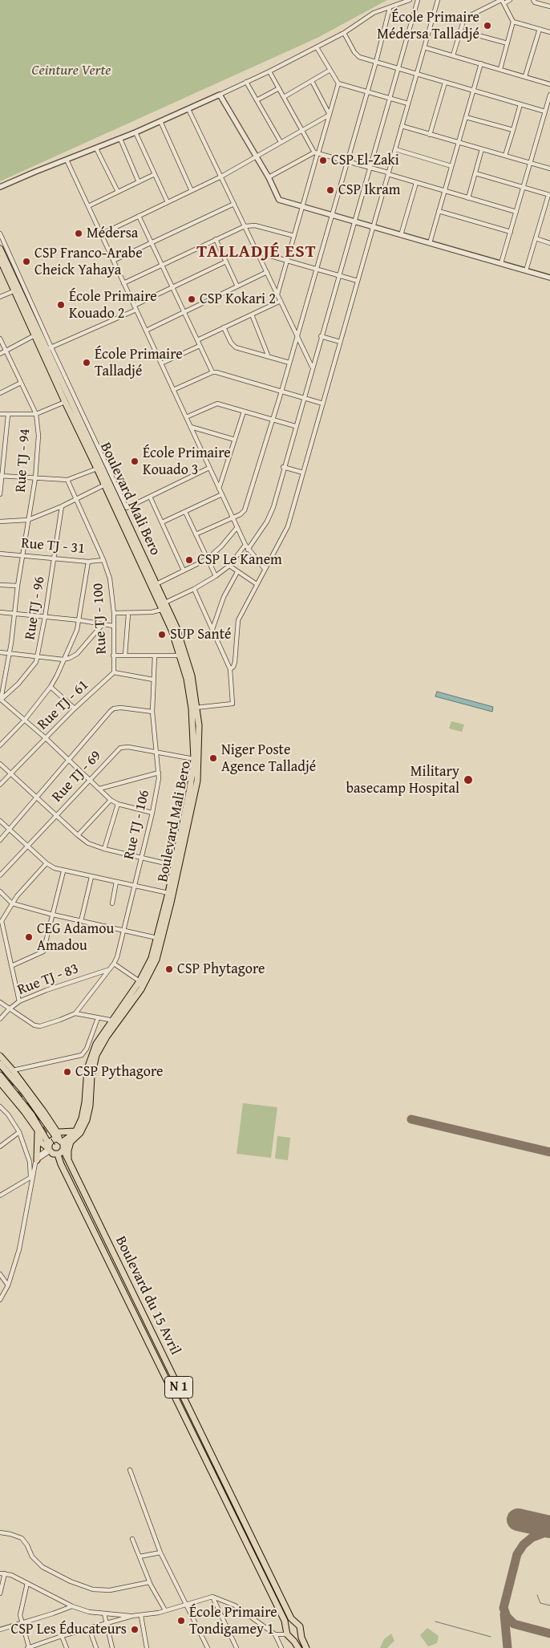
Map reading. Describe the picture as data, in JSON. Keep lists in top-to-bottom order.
{
  "streets": {
    "main road": ["Boulevard Mali Bero", "Boulevard du 15 Avril", "N 1"],
    "street": [
      "Rue TJ - 94",
      "Rue TJ - 31",
      "Rue TJ - 96",
      "Rue TJ - 100",
      "Rue TJ - 61",
      "Rue TJ - 69",
      "Rue TJ - 106",
      "Rue TJ - 83"
    ]
  },
  "crossings": [
    ["Rue TJ - 94", "Rue TJ - 31"],
    ["Rue TJ - 94", "Rue TJ - 96"],
    ["Boulevard Mali Bero", "Rue TJ - 69"],
    ["Boulevard Mali Bero", "Boulevard du 15 Avril"],
    ["Rue TJ - 31", "Rue TJ - 96"],
    ["Rue TJ - 31", "Rue TJ - 100"],
    ["Rue TJ - 100", "Rue TJ - 61"],
    ["Rue TJ - 69", "Rue TJ - 106"],
    ["Rue TJ - 106", "Rue TJ - 83"]
  ],
  "districts": ["TALLADJÉ EST"],
  "parks": ["Ceinture Verte"],
  "places": [
    "École Primaire Médersa Talladjé",
    "CSP El-Zaki",
    "CSP Ikram",
    "Médersa",
    "CSP Franco-Arabe Cheick Yahaya",
    "CSP Kokari 2",
    "École Primaire Kouado 2",
    "École Primaire Talladjé",
    "École Primaire Kouado 3",
    "CSP Le Kanem",
    "SUP Santé",
    "Niger Poste Agence Talladjé",
    "Military basecamp Hospital",
    "CEG Adamou Amadou",
    "CSP Phytagore",
    "CSP Pythagore",
    "École Primaire Tondigamey 1",
    "CSP Les Éducateurs"
  ]
}
